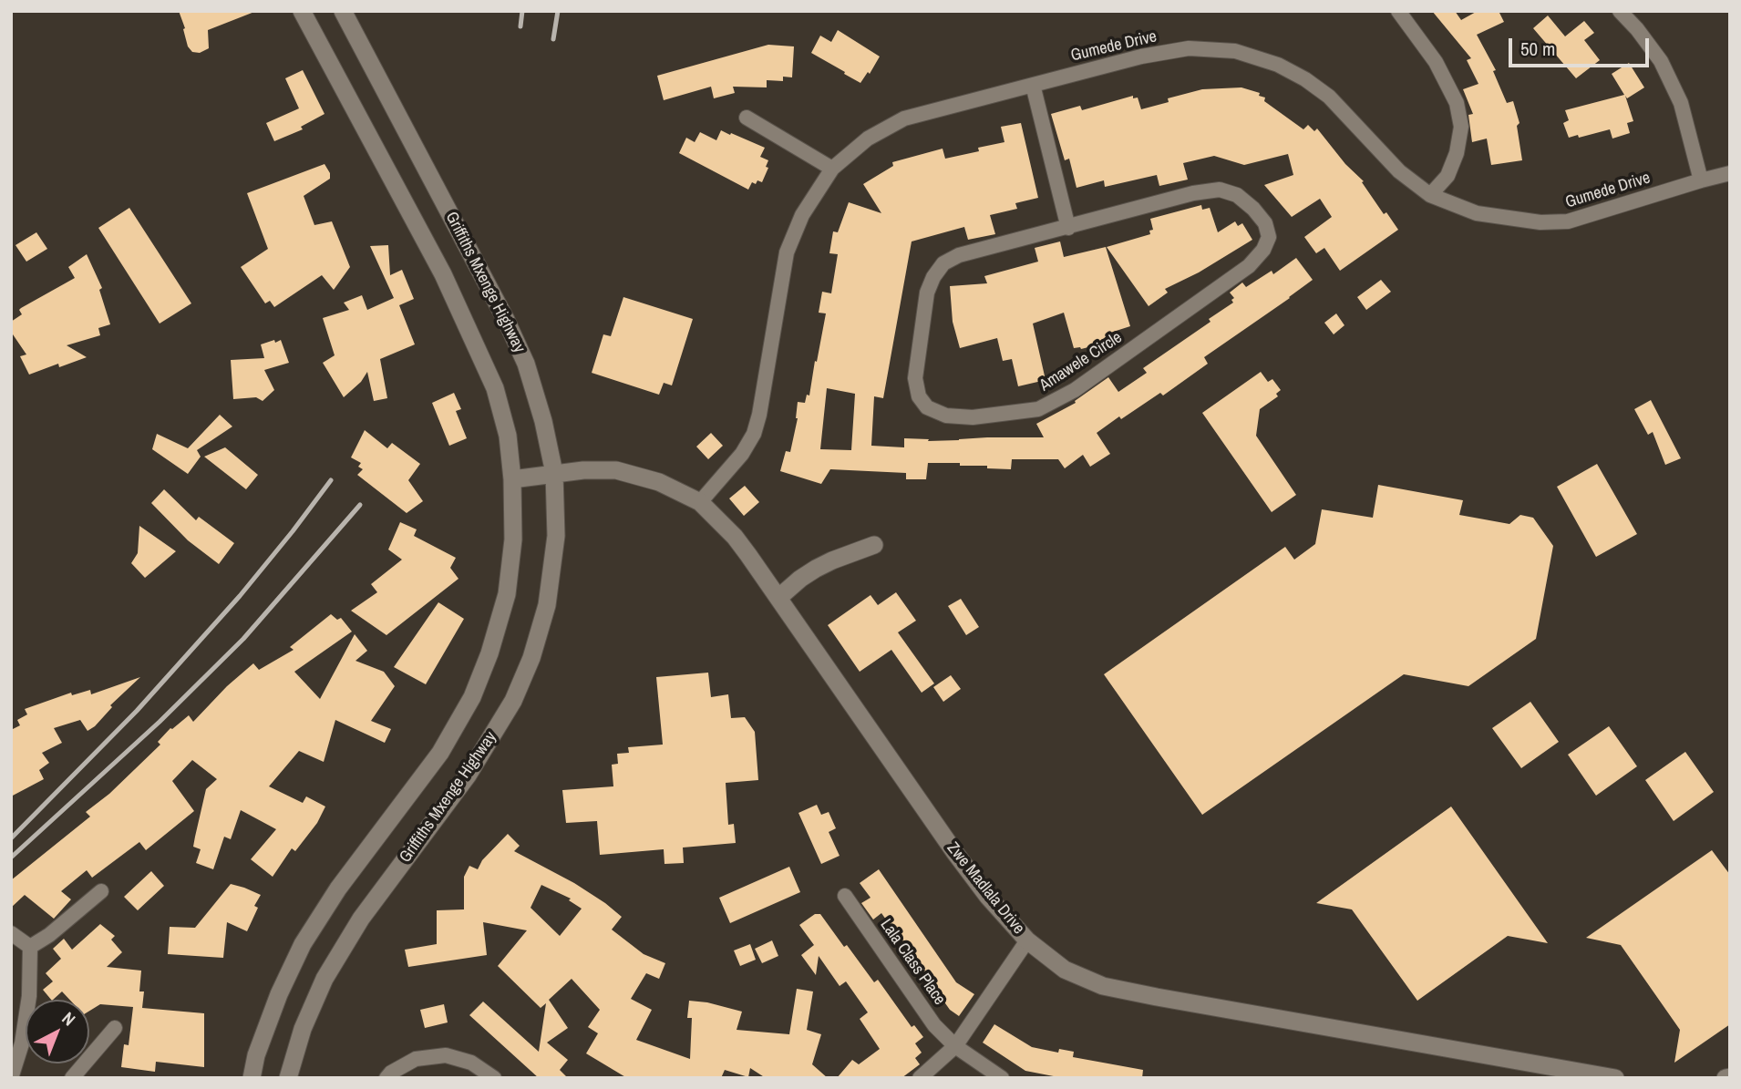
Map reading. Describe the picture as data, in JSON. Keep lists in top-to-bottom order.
{
  "streets": {
    "street": [
      "Gumede Drive",
      "Griffiths Mxenge Highway",
      "Amawele Circle",
      "Zwe Madlala Drive",
      "Lala Class Place"
    ]
  },
  "crossings": [
    ["Gumede Drive", "Zwe Madlala Drive"],
    ["Griffiths Mxenge Highway", "Zwe Madlala Drive"]
  ],
  "scale_bar": "50 m",
  "north": "top right"
}
